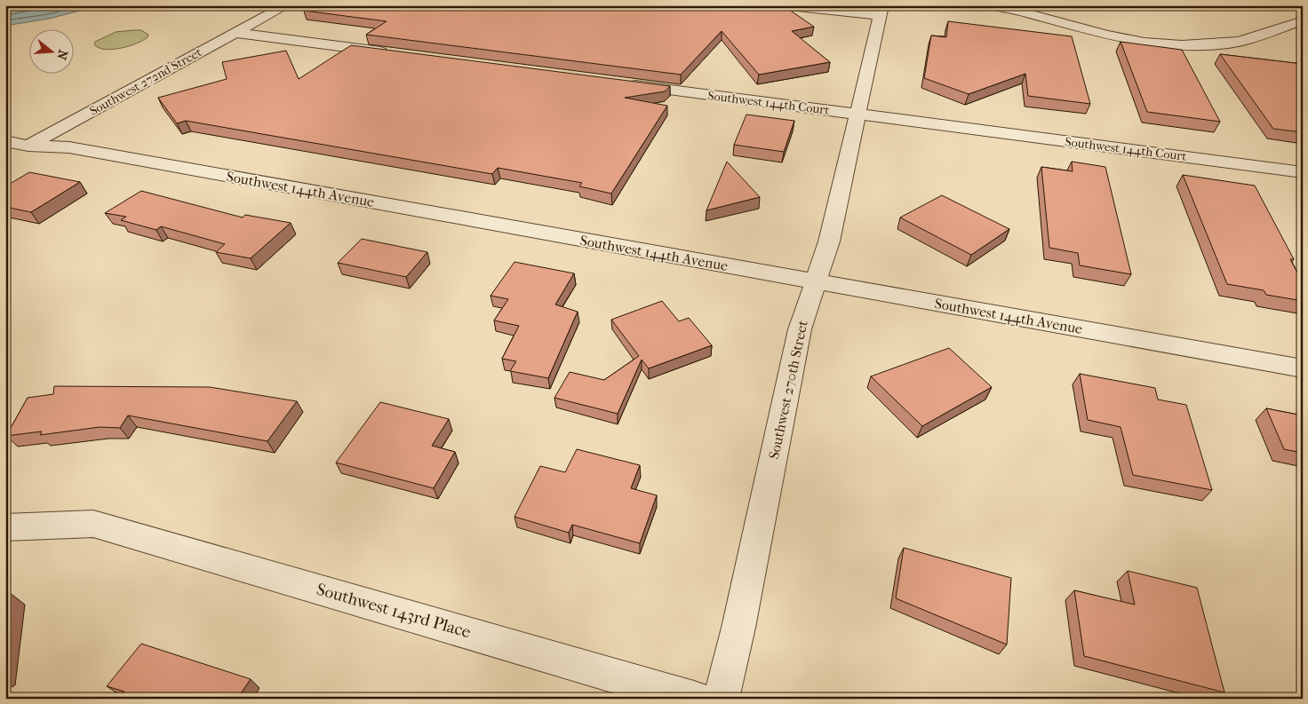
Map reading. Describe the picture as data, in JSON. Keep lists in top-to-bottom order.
{
  "streets": {
    "street": [
      "Southwest 272nd Street",
      "Southwest 144th Court",
      "Southwest 144th Avenue",
      "Southwest 270th Street",
      "Southwest 143rd Place"
    ]
  },
  "crossings": [
    ["Southwest 272nd Street", "Southwest 144th Avenue"],
    ["Southwest 144th Court", "Southwest 270th Street"],
    ["Southwest 144th Avenue", "Southwest 270th Street"]
  ],
  "north": "right"
}
